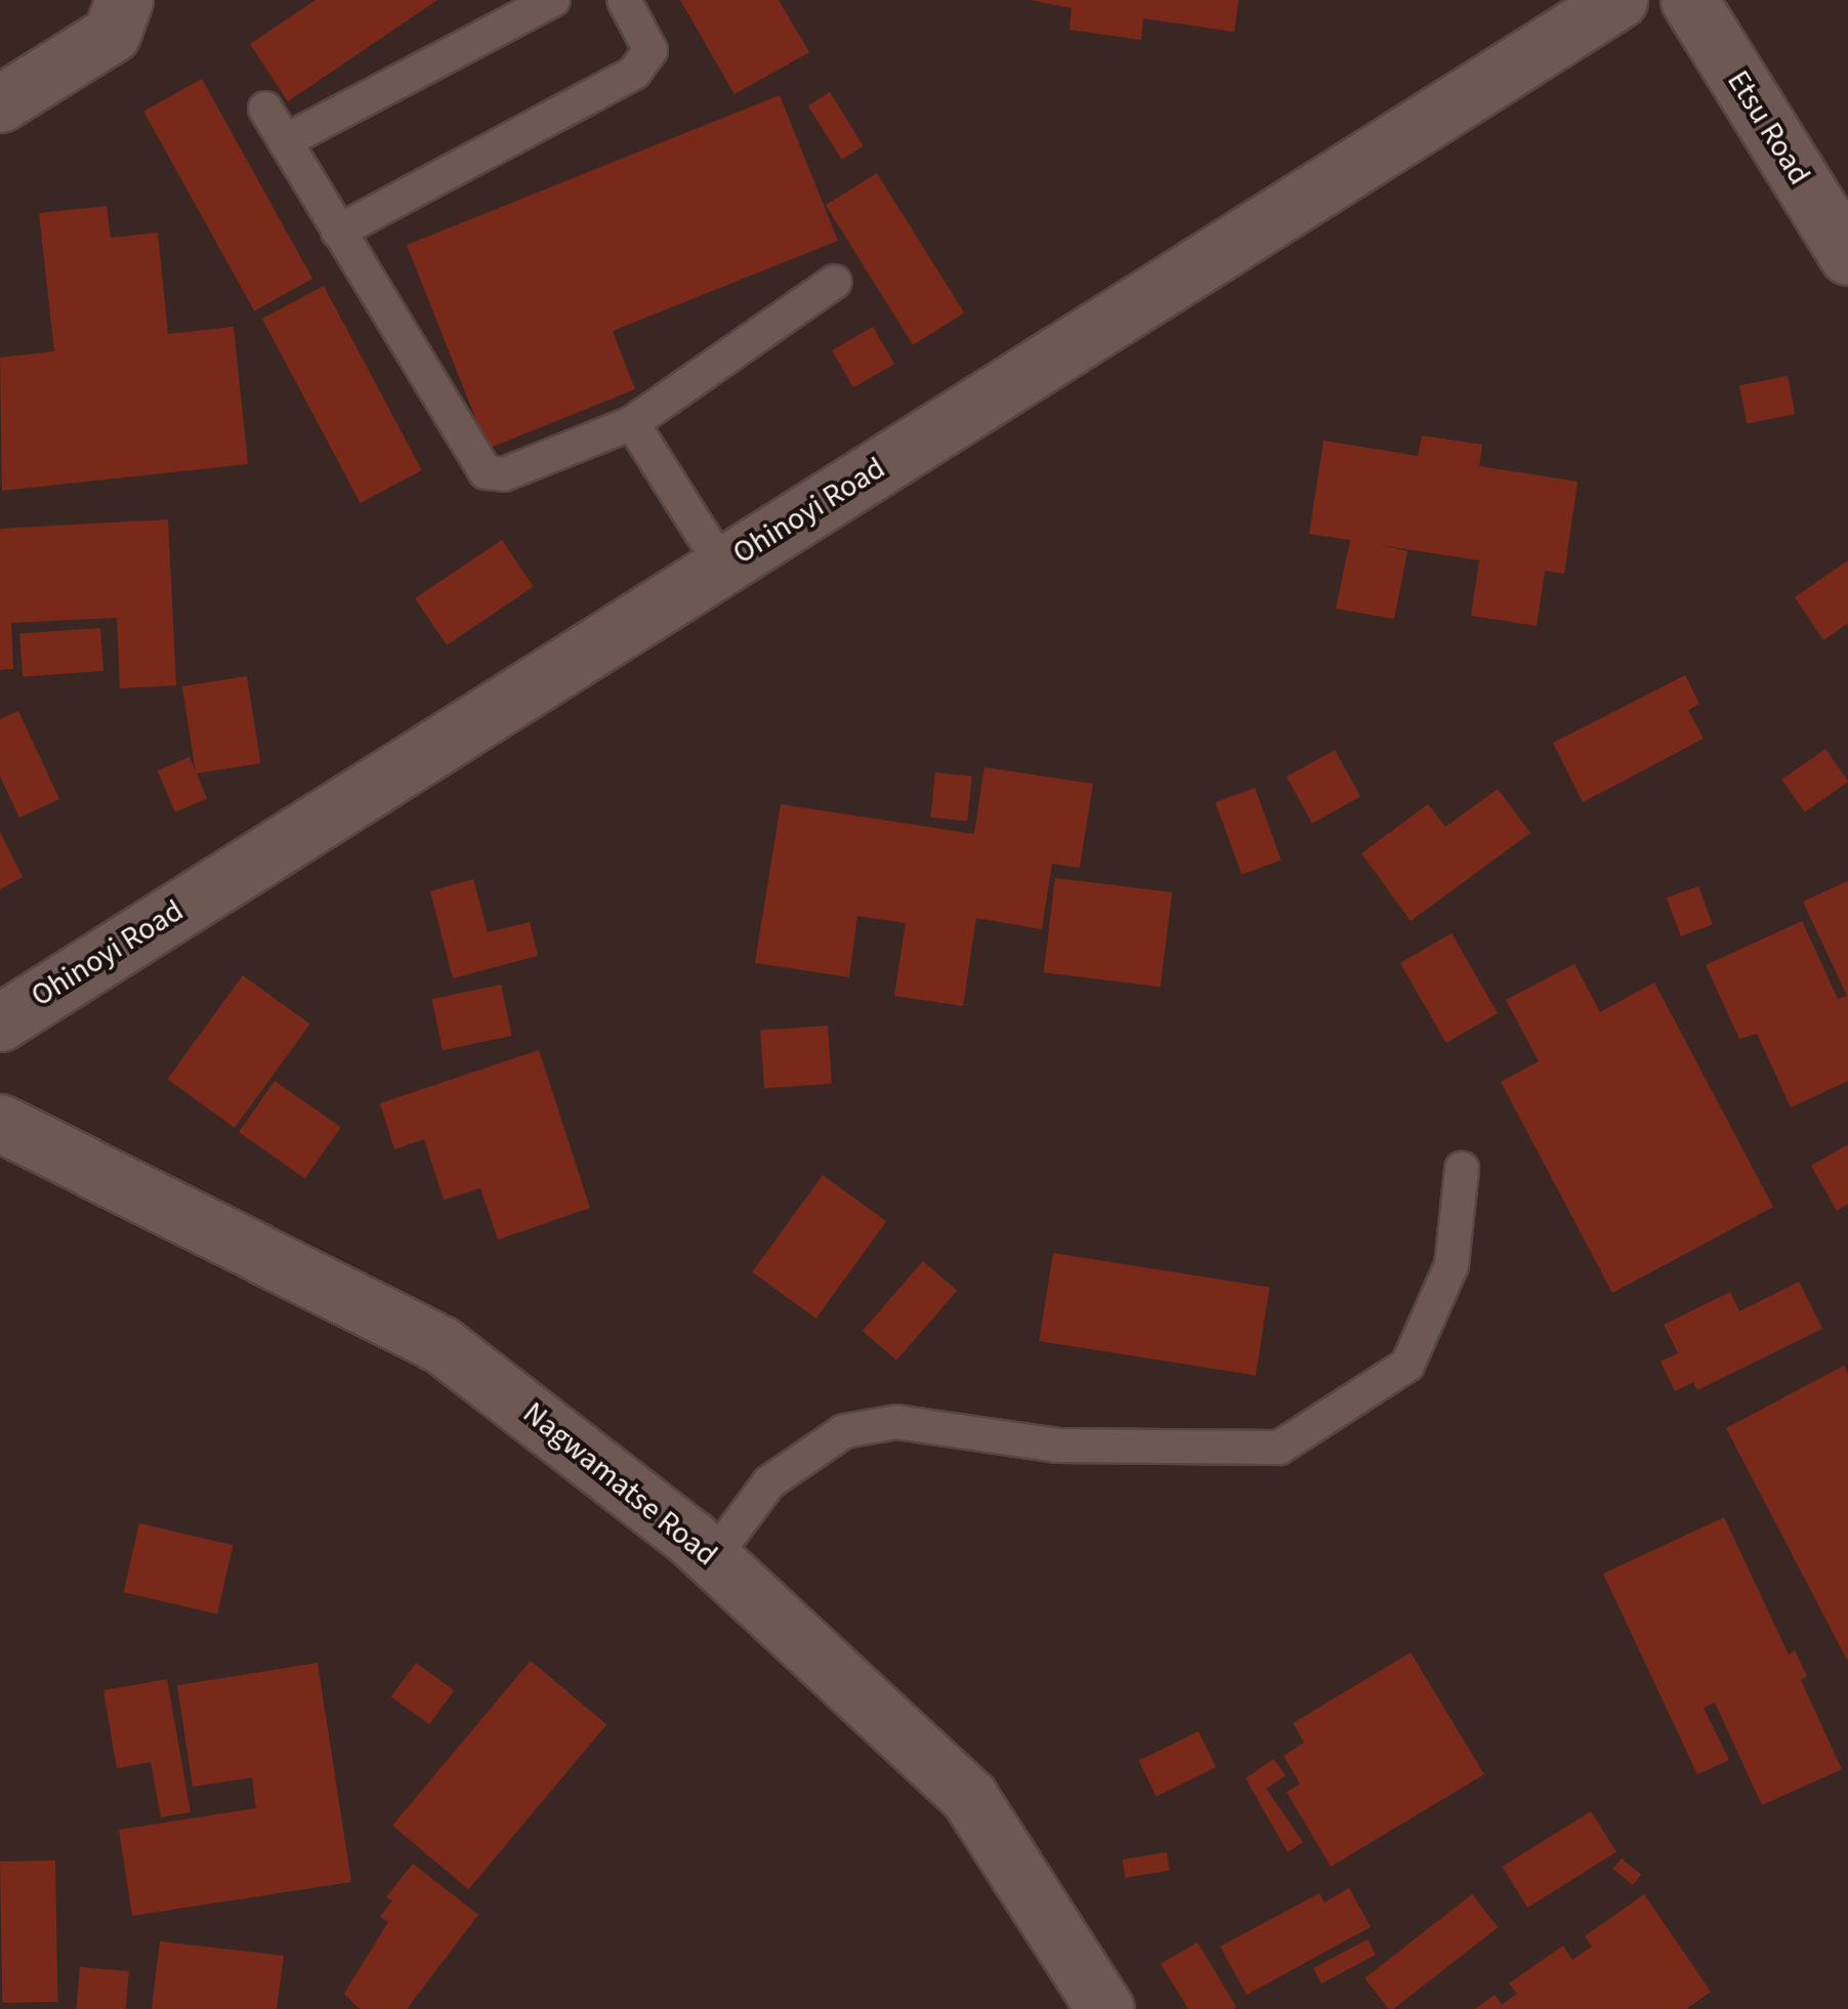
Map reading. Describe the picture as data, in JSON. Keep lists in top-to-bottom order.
{
  "streets": {
    "street": ["Etsu Road", "Ohinoyi Road", "Nagwamatse Road"]
  }
}
